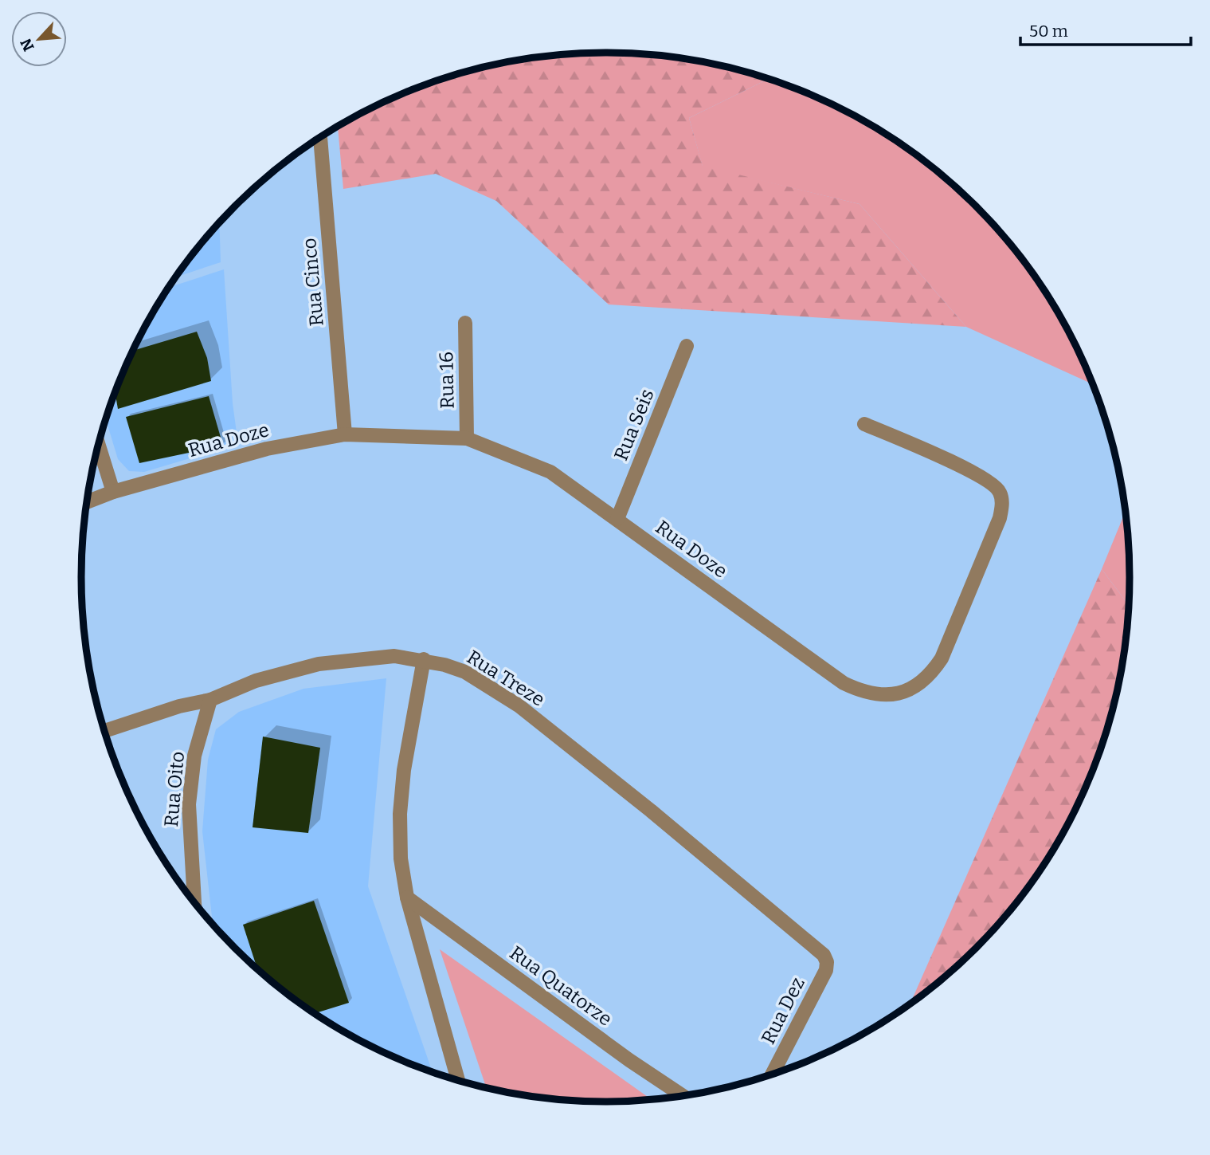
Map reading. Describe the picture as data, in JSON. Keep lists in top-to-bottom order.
{
  "streets": {
    "street": [
      "Rua Cinco",
      "Rua 16",
      "Rua Seis",
      "Rua Doze",
      "Rua Treze",
      "Rua Oito",
      "Rua Quatorze",
      "Rua Dez"
    ]
  },
  "crossings": [
    ["Rua Cinco", "Rua Doze"],
    ["Rua 16", "Rua Doze"],
    ["Rua Seis", "Rua Doze"],
    ["Rua Treze", "Rua Oito"],
    ["Rua Treze", "Rua Dez"]
  ],
  "scale_bar": "50 m",
  "north": "bottom left"
}
